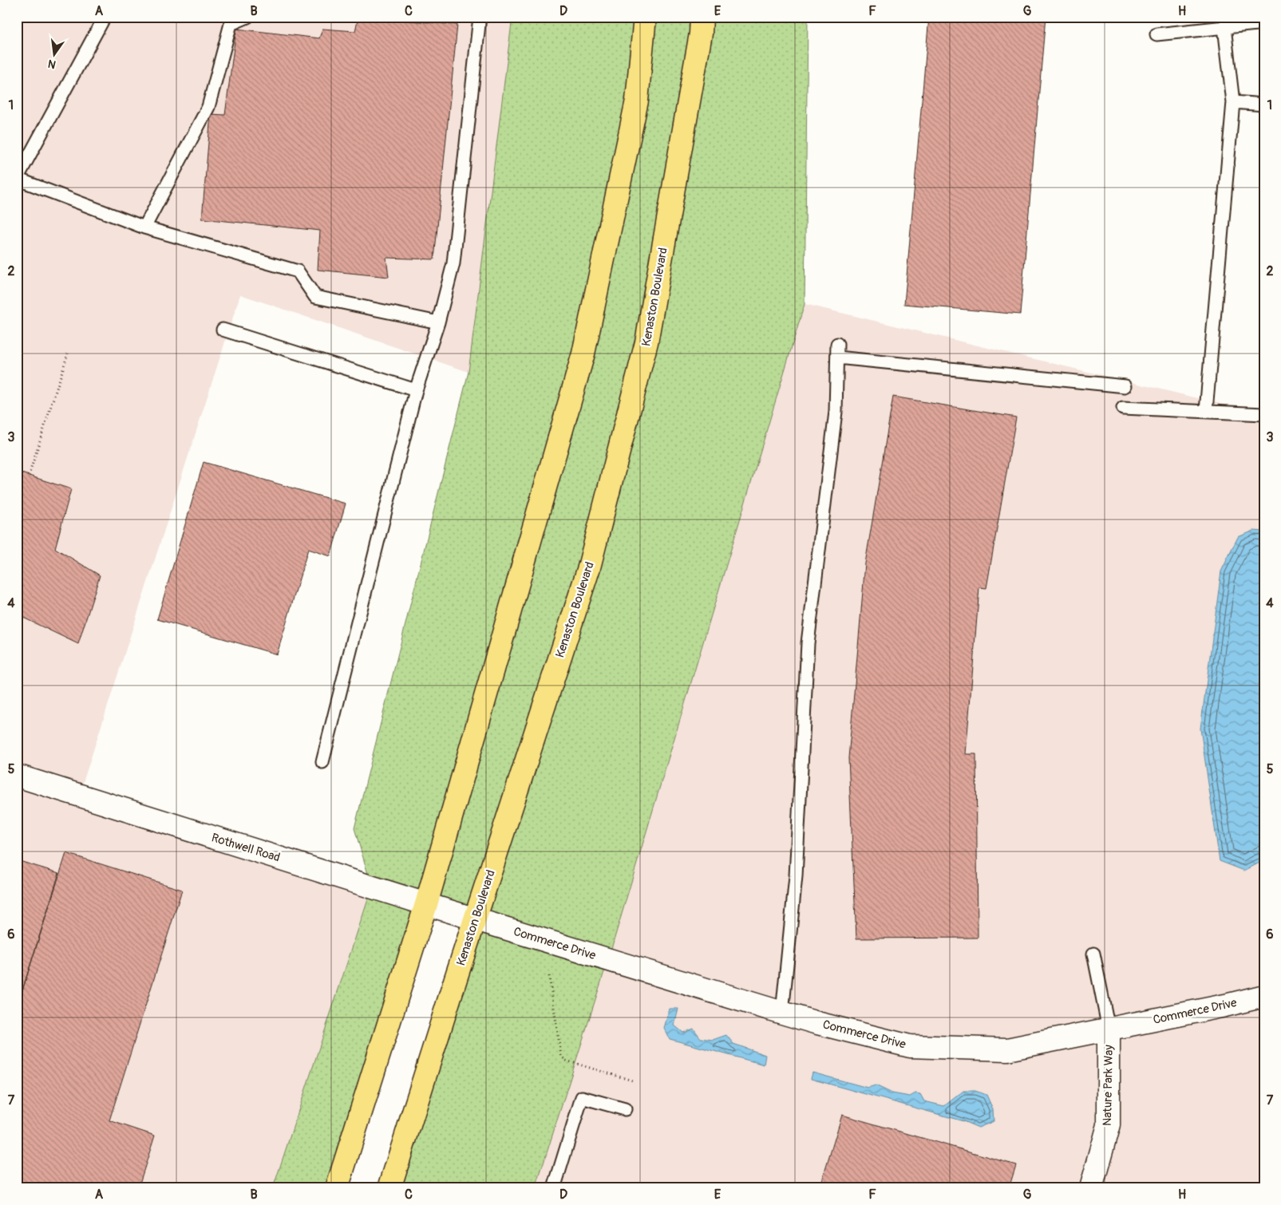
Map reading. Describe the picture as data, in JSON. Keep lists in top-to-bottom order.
{
  "streets": {
    "main road": ["Kenaston Boulevard"],
    "street": ["Rothwell Road", "Commerce Drive", "Nature Park Way"]
  },
  "crossings": [
    ["Kenaston Boulevard", "Rothwell Road"],
    ["Kenaston Boulevard", "Commerce Drive"],
    ["Rothwell Road", "Commerce Drive"],
    ["Commerce Drive", "Nature Park Way"]
  ],
  "north": "bottom",
  "grid": {
    "columns": [
      "A",
      "B",
      "C",
      "D",
      "E",
      "F",
      "G",
      "H"
    ],
    "rows": [
      "1",
      "2",
      "3",
      "4",
      "5",
      "6",
      "7"
    ]
  }
}
